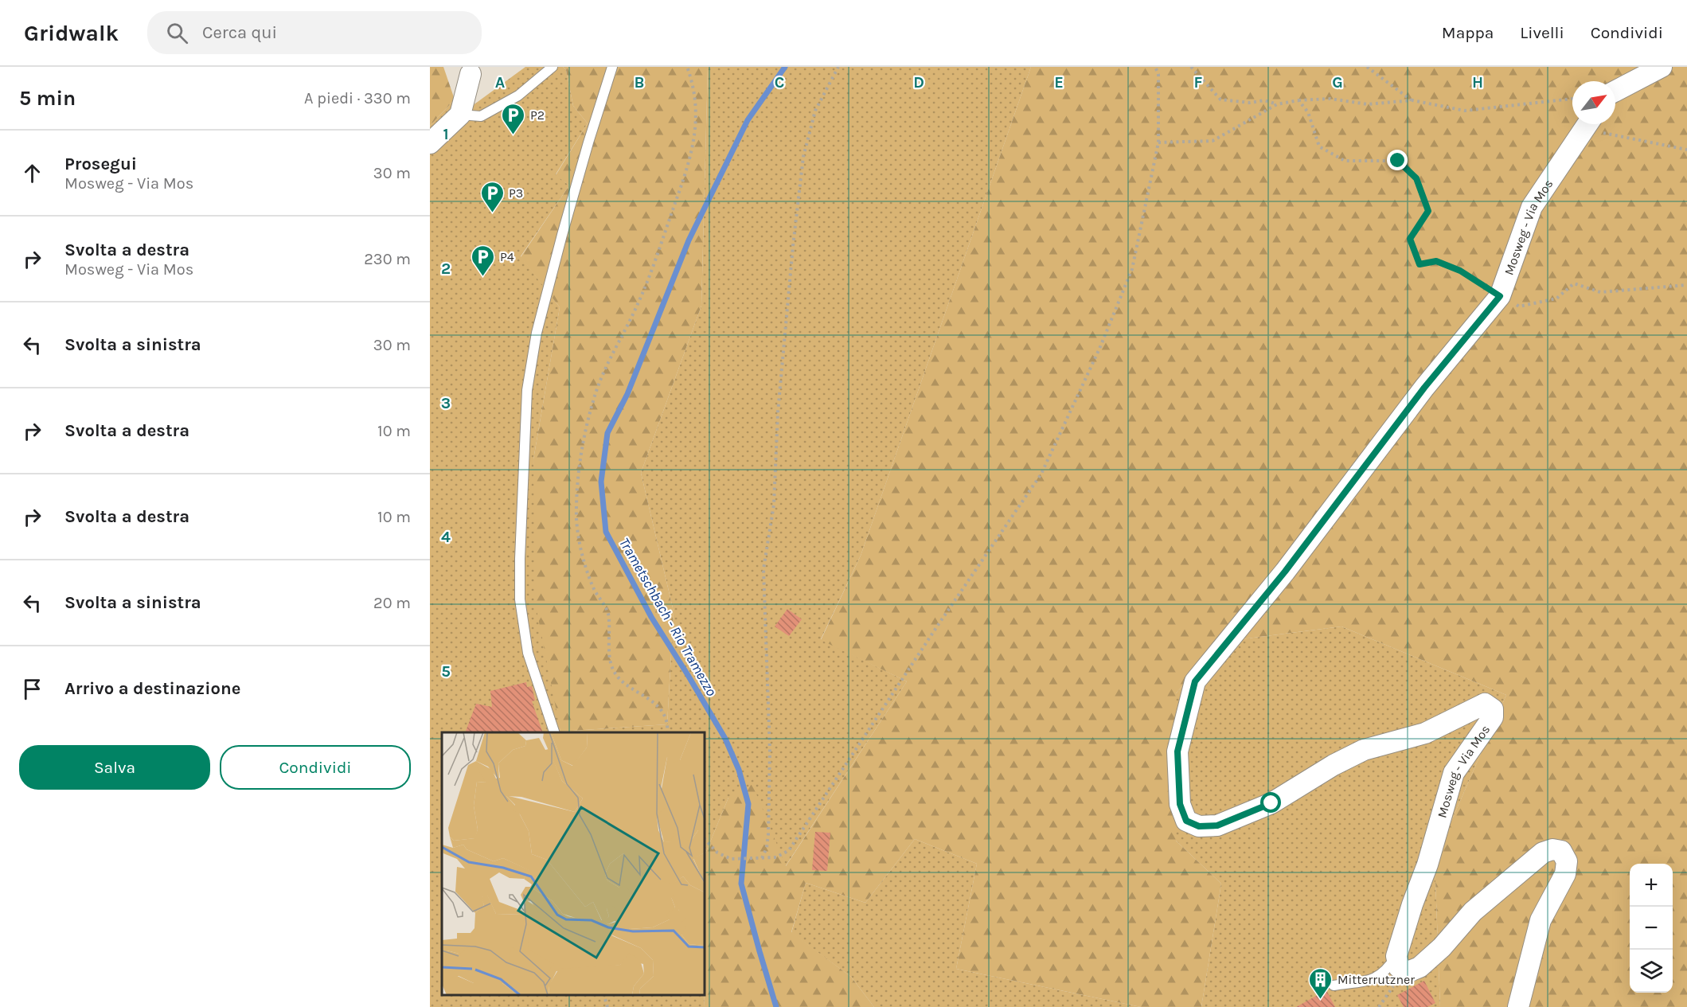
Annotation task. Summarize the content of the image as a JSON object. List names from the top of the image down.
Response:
{
  "streets": {
    "street": ["Mosweg - Via Mos"]
  },
  "water": ["Trametschbach - Rio Tramezzo"],
  "places": {
    "parking": ["P2", "P3", "P4"],
    "building": ["Mitterrutzner"]
  },
  "north": "top right",
  "page": {
    "header": "Gridwalk",
    "search": "Cerca qui",
    "nav": ["Mappa", "Livelli", "Condividi"],
    "heading": ["5 min", "A piedi · 330 m"],
    "list": [
      ["Prosegui", "Mosweg - Via Mos", "30 m"],
      ["Svolta a destra", "Mosweg - Via Mos", "230 m"],
      ["Svolta a sinistra", "30 m"],
      ["Svolta a destra", "10 m"],
      ["Svolta a destra", "10 m"],
      ["Svolta a sinistra", "20 m"],
      "Arrivo a destinazione"
    ],
    "buttons": ["Salva", "Condividi"],
    "map_buttons": ["+", "−"]
  },
  "grid": {
    "columns": [
      "A",
      "B",
      "C",
      "D",
      "E",
      "F",
      "G",
      "H"
    ],
    "rows": [
      "1",
      "2",
      "3",
      "4",
      "5"
    ]
  }
}
